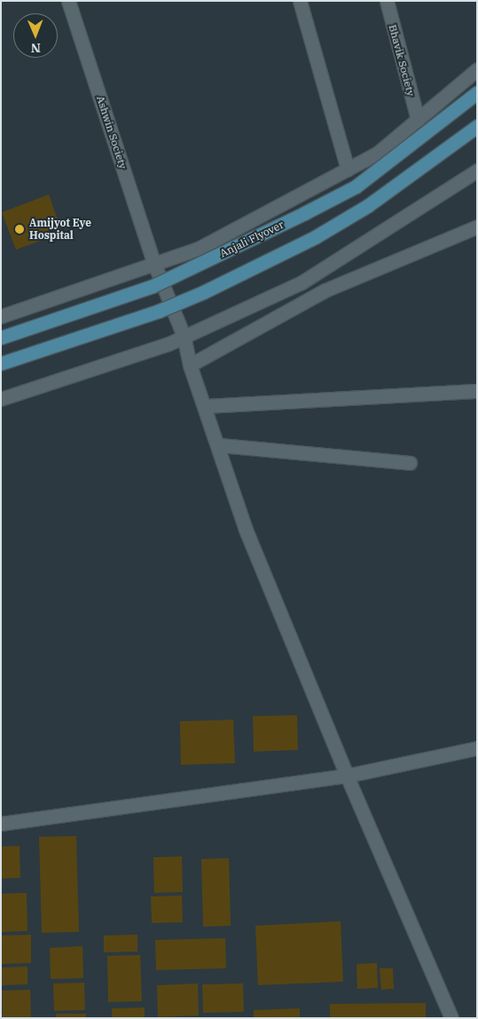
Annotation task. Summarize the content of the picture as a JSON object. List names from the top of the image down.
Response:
{
  "streets": {
    "main road": ["Anjali Flyover"],
    "street": ["Bhavik Society", "Ashwin Society"]
  },
  "places": ["Amijyot Eye Hospital"],
  "north": "bottom"
}
